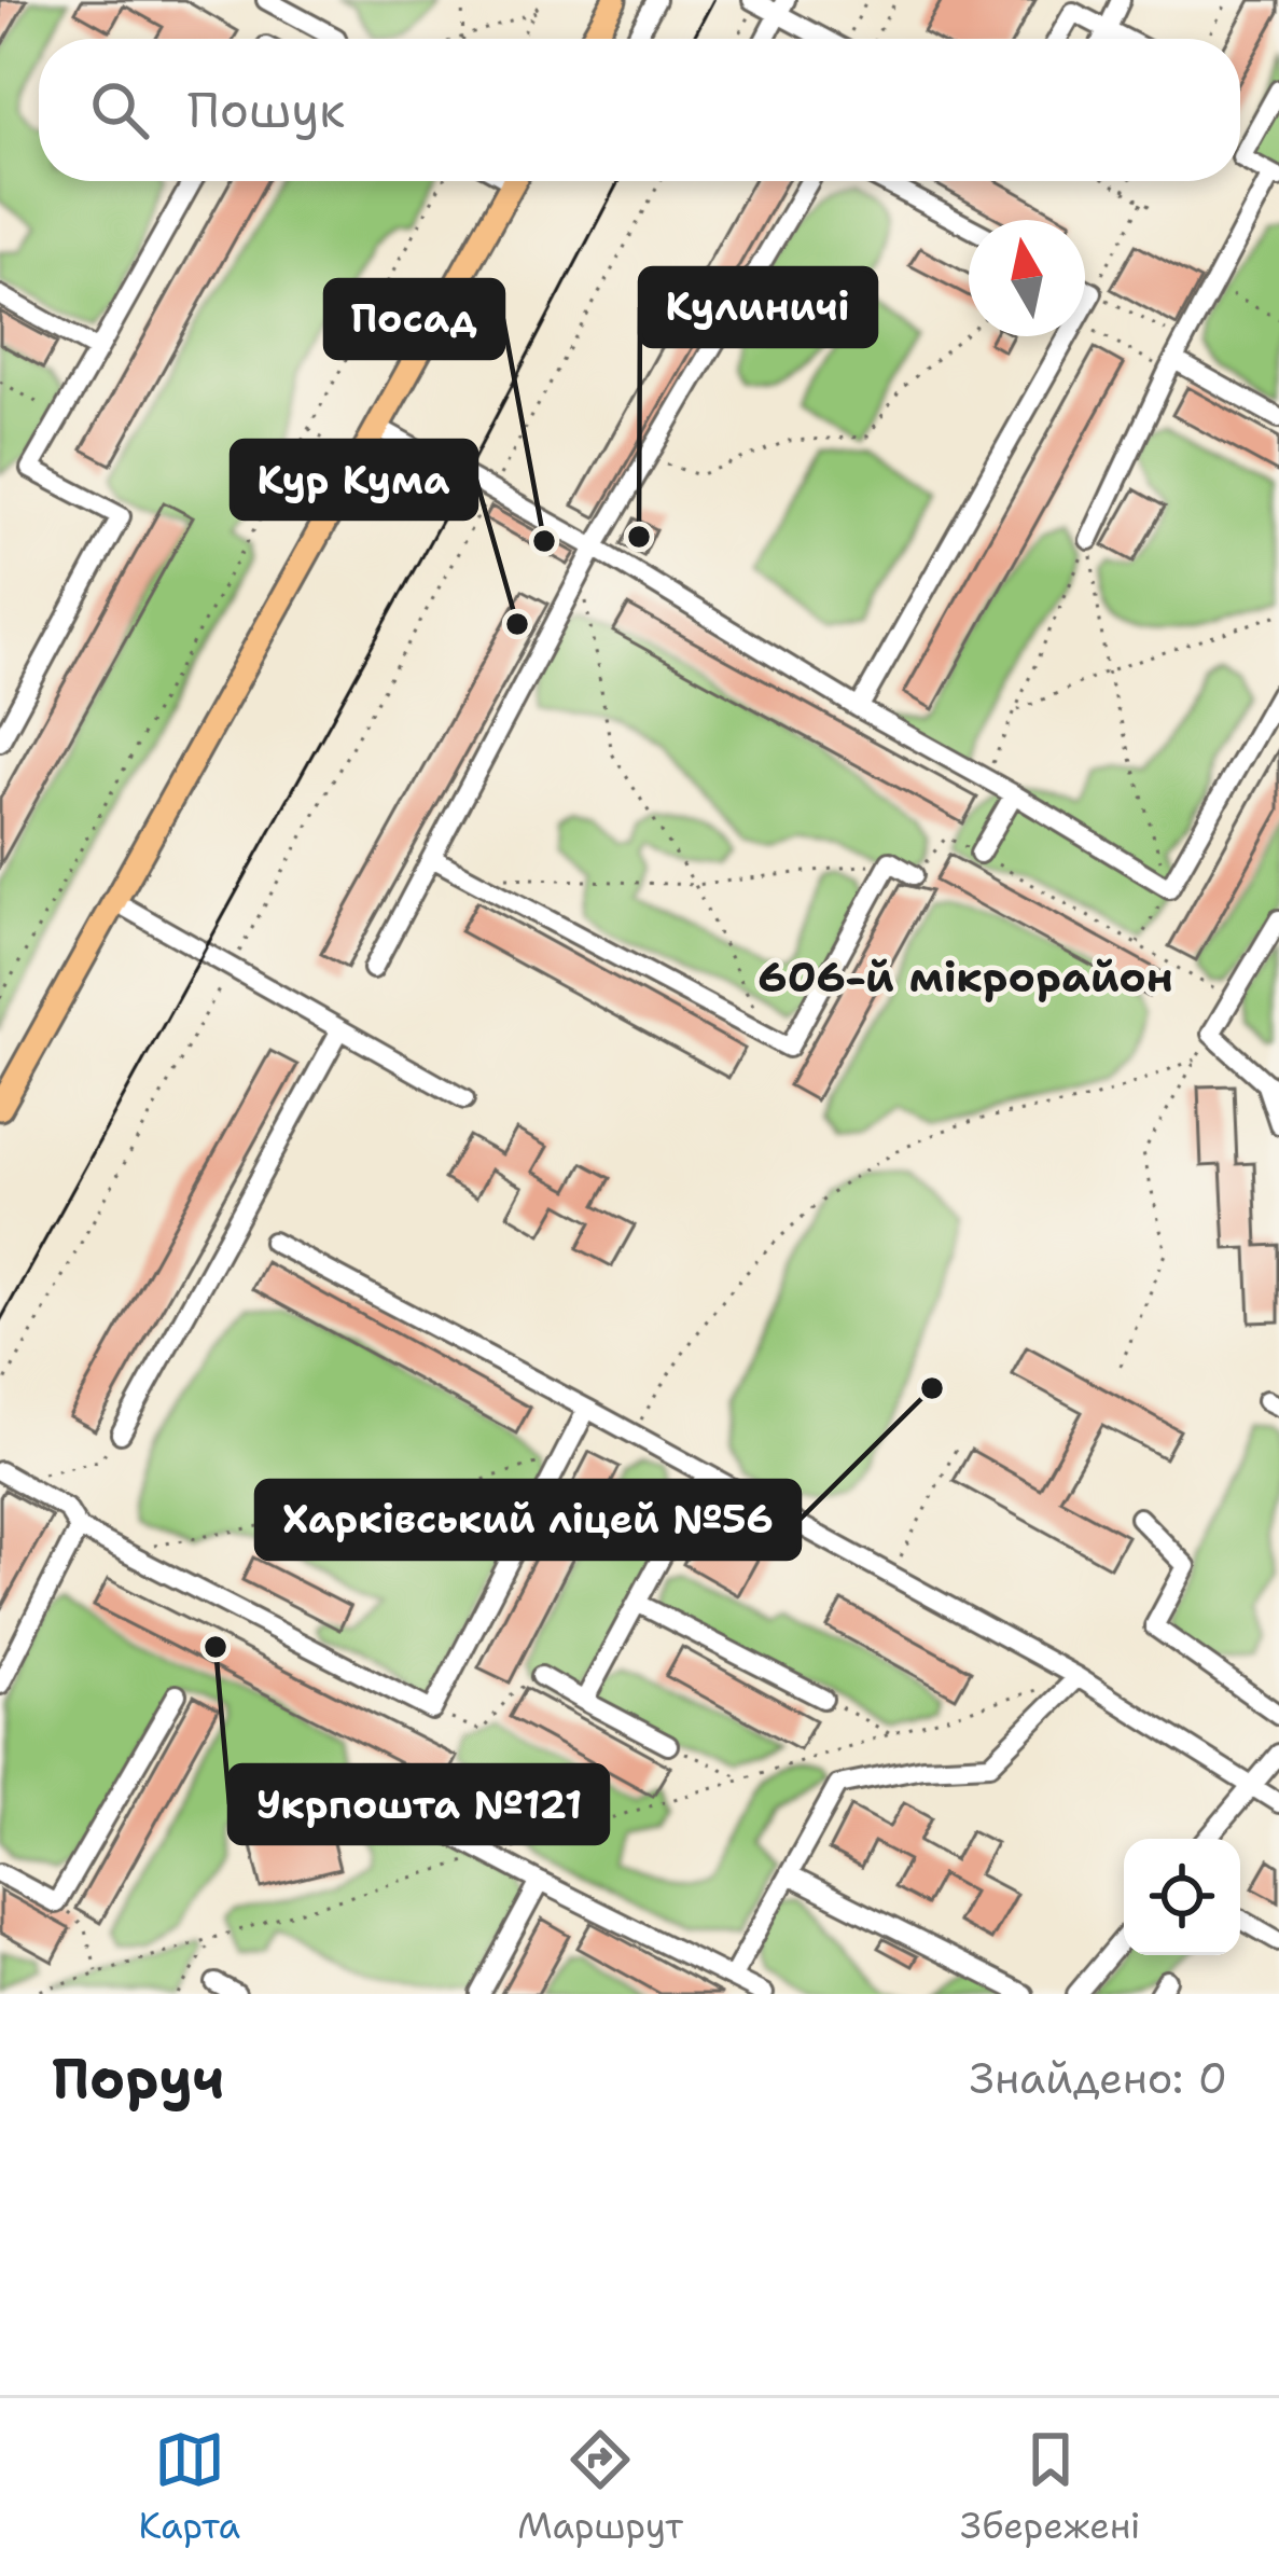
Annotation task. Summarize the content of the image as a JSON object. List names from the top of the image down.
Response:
{
  "districts": ["606-й мікрорайон"],
  "places": [
    "Кулиничі",
    "Посад",
    "Кур Кума",
    "Харківський ліцей №56",
    "Укрпошта №121"
  ],
  "north": "top",
  "page": {
    "search": "Пошук",
    "heading": ["Поруч", "Знайдено: 0"],
    "nav": ["Карта", "Маршрут", "Збережені"]
  }
}
